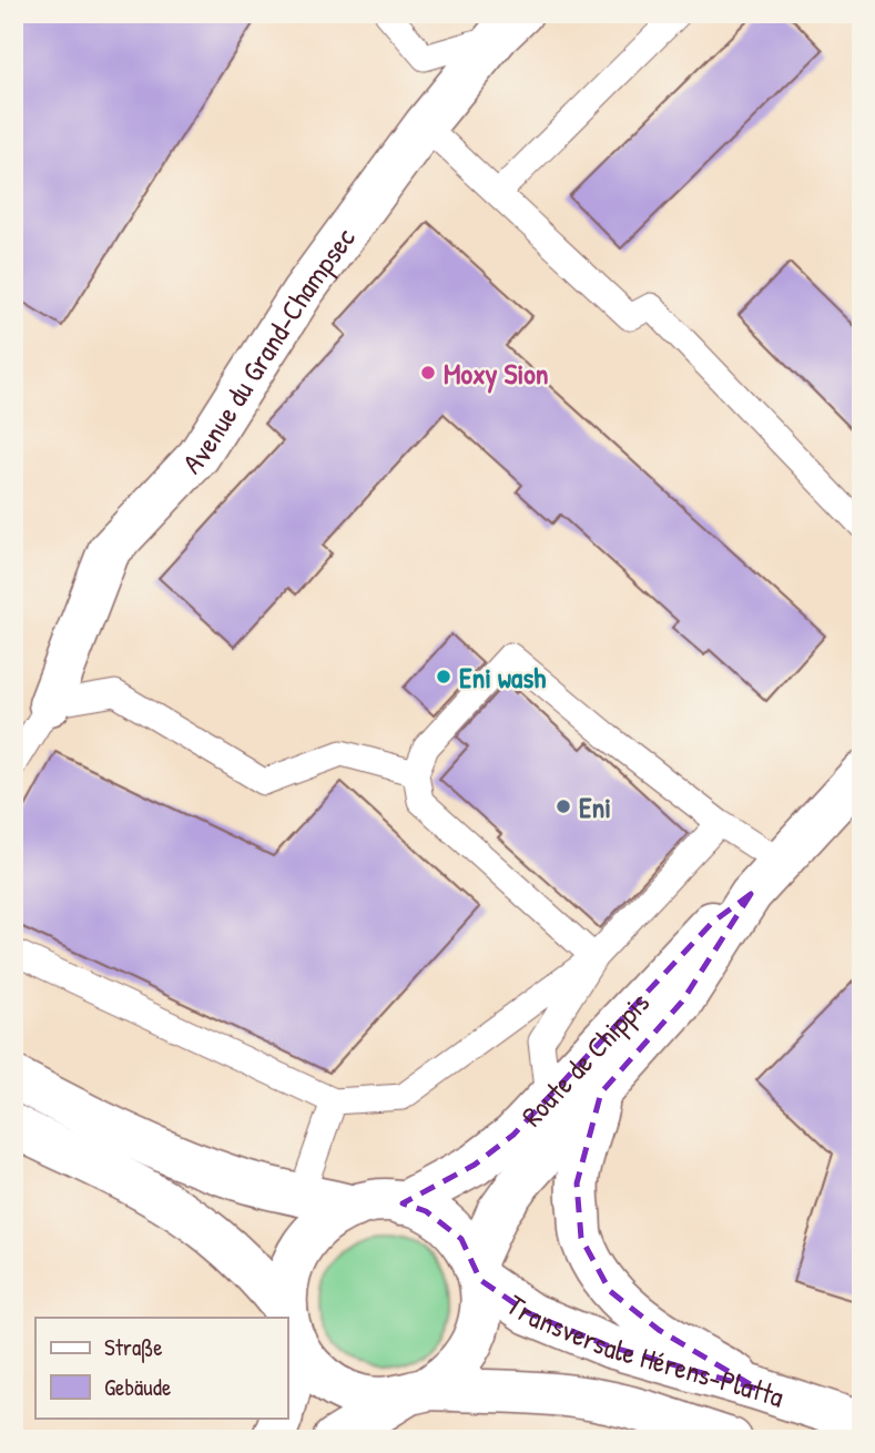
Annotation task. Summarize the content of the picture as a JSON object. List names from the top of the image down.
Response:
{
  "streets": {
    "street": ["Avenue du Grand-Champsec", "Route de Chippis", "Transversale Hérens-Platta"]
  },
  "crossings": [
    ["Route de Chippis", "Transversale Hérens-Platta"]
  ],
  "places": ["Moxy Sion", "Eni wash", "Eni"],
  "legend": ["Straße", "Gebäude"]
}
